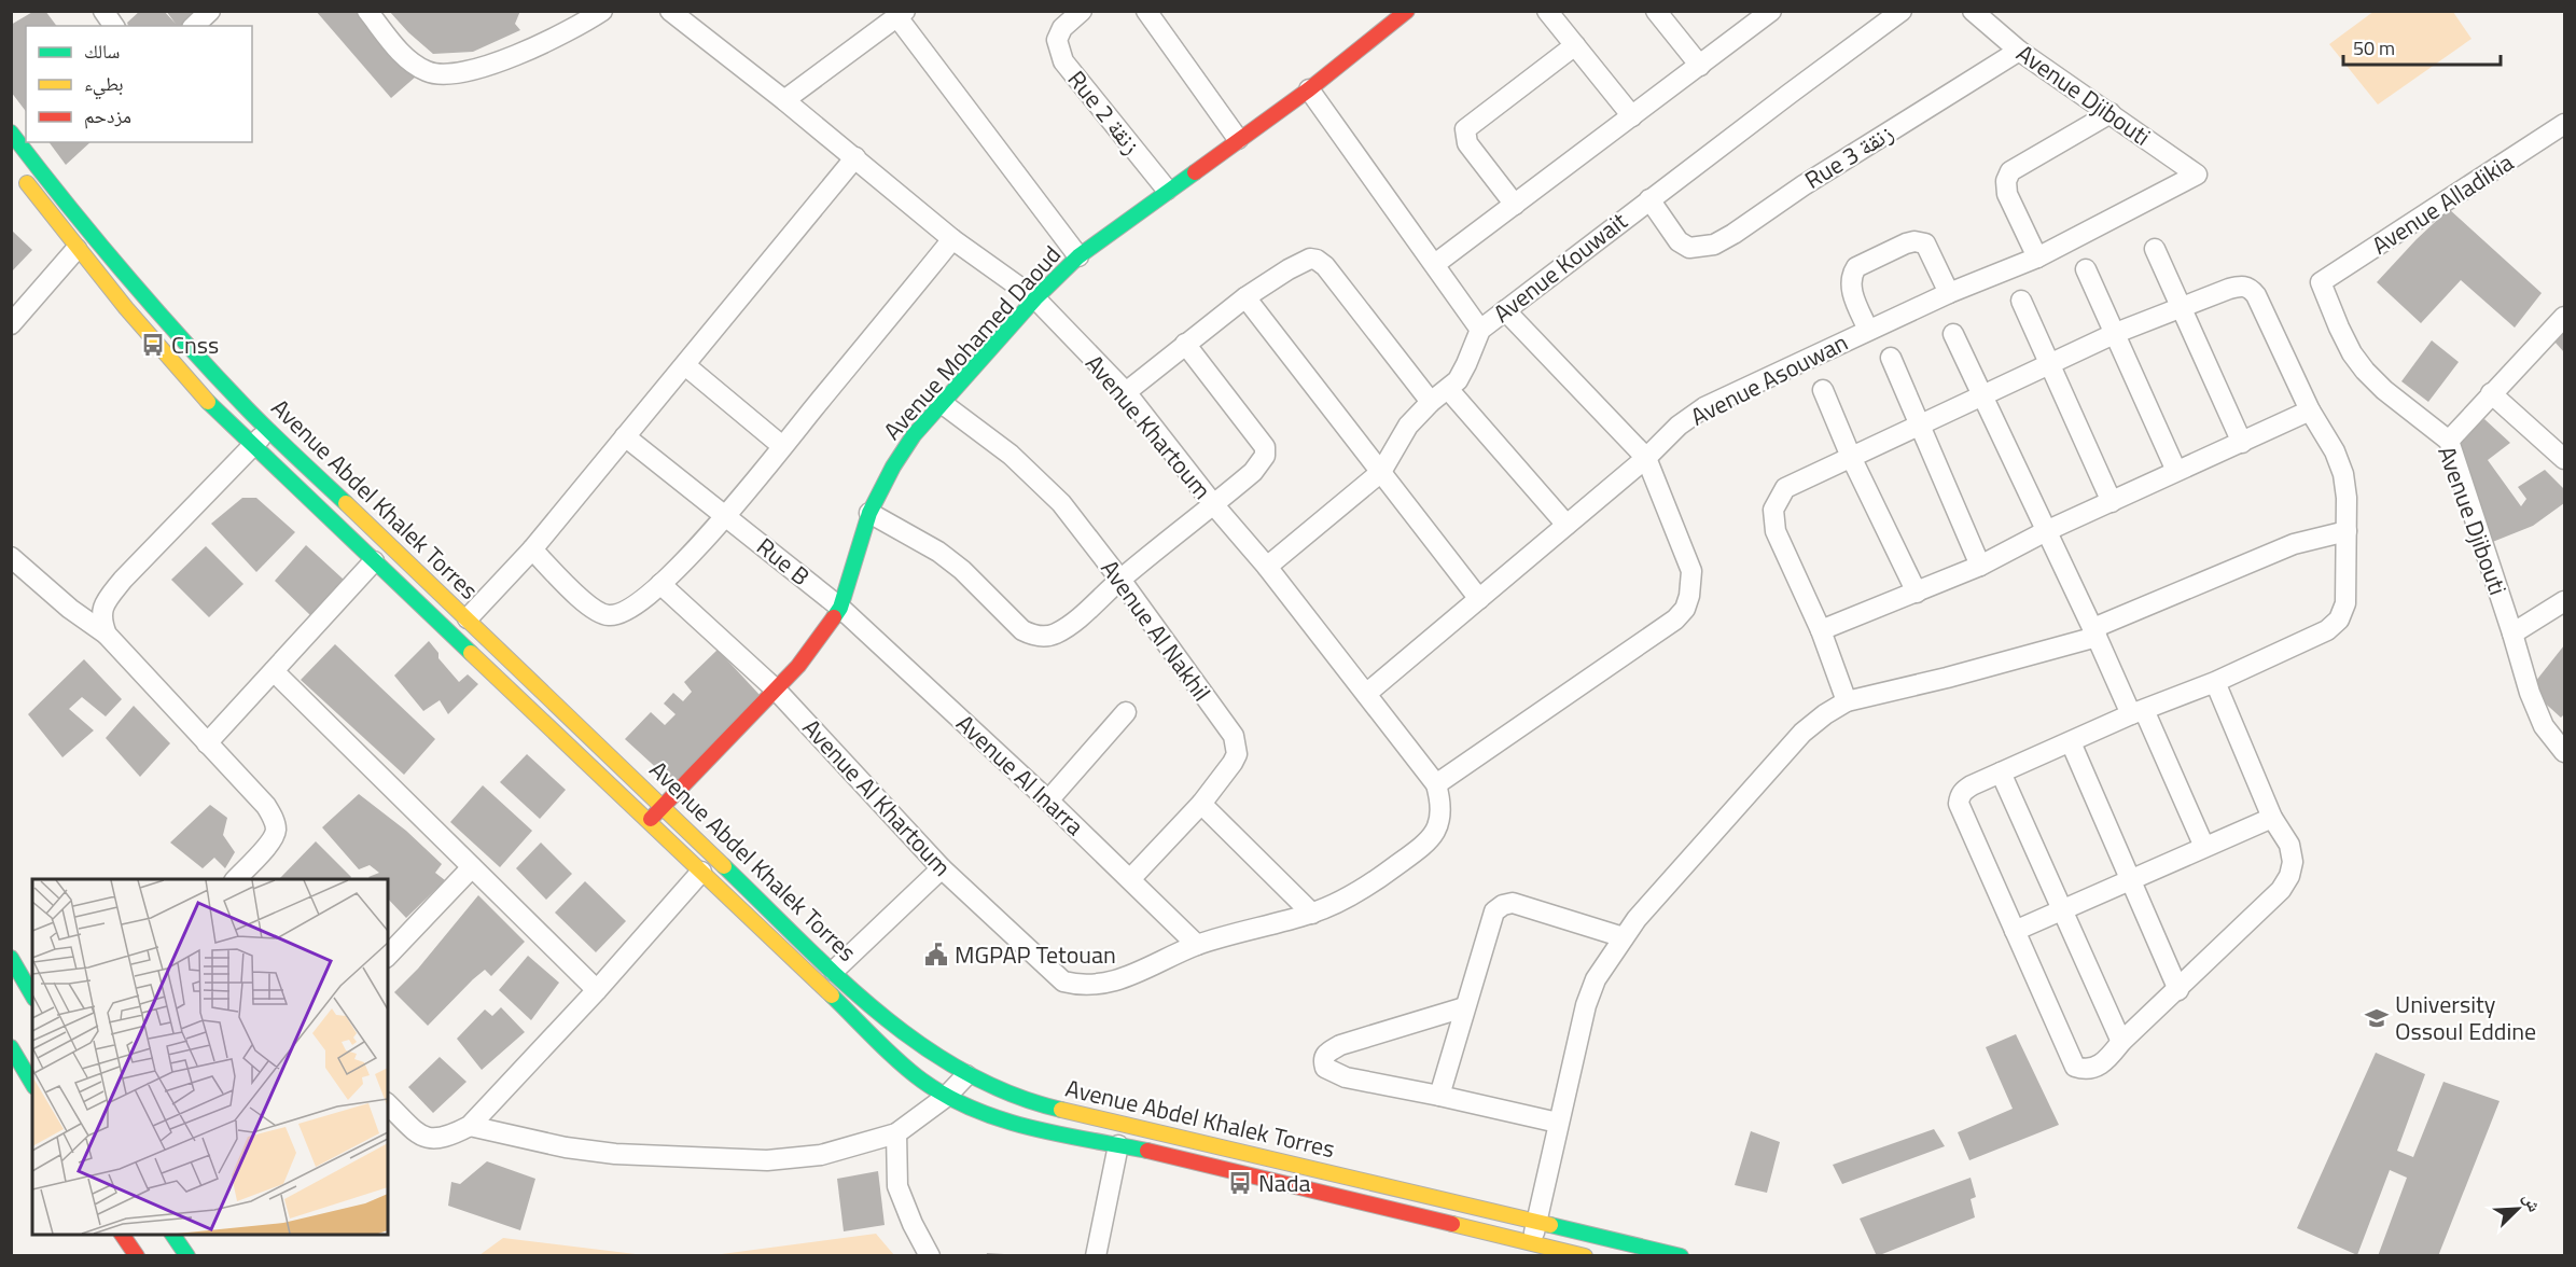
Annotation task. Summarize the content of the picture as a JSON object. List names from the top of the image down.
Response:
{
  "streets": {
    "main road": ["Avenue Mohamed Daoud", "Avenue Abdel Khalek Torres"],
    "street": [
      "Avenue Djibouti",
      "Rue 2 زنقة",
      "Rue 3 زنقة",
      "Avenue Alladikia",
      "Avenue Kouwait",
      "Avenue Asouwan",
      "Avenue Khartoum",
      "Rue B",
      "Avenue Al Nakhil",
      "Avenue Al Inarra",
      "Avenue Al Khartoum"
    ]
  },
  "crossings": [
    ["Avenue Djibouti", "Rue 3 زنقة"],
    ["Avenue Djibouti", "Avenue Alladikia"],
    ["Avenue Djibouti", "Avenue Asouwan"],
    ["Rue 2 زنقة", "Avenue Mohamed Daoud"],
    ["Rue 3 زنقة", "Avenue Kouwait"],
    ["Avenue Kouwait", "Avenue Khartoum"],
    ["Avenue Mohamed Daoud", "Avenue Khartoum"],
    ["Avenue Mohamed Daoud", "Avenue Abdel Khalek Torres"],
    ["Avenue Mohamed Daoud", "Rue B"],
    ["Avenue Mohamed Daoud", "Avenue Al Nakhil"],
    ["Avenue Mohamed Daoud", "Avenue Al Inarra"],
    ["Avenue Mohamed Daoud", "Avenue Al Khartoum"],
    ["Avenue Asouwan", "Avenue Khartoum"],
    ["Rue B", "Avenue Al Inarra"],
    ["Avenue Al Nakhil", "Avenue Al Inarra"],
    ["Avenue Al Inarra", "Avenue Al Khartoum"]
  ],
  "places": {
    "bus stop": ["Cnss", "Nada"],
    "public building": ["MGPAP Tetouan"],
    "school or university": ["University Ossoul Eddine"]
  },
  "legend": ["سالك", "بطيء", "مزدحم"],
  "scale_bar": "50 m",
  "north": "top right"
}
